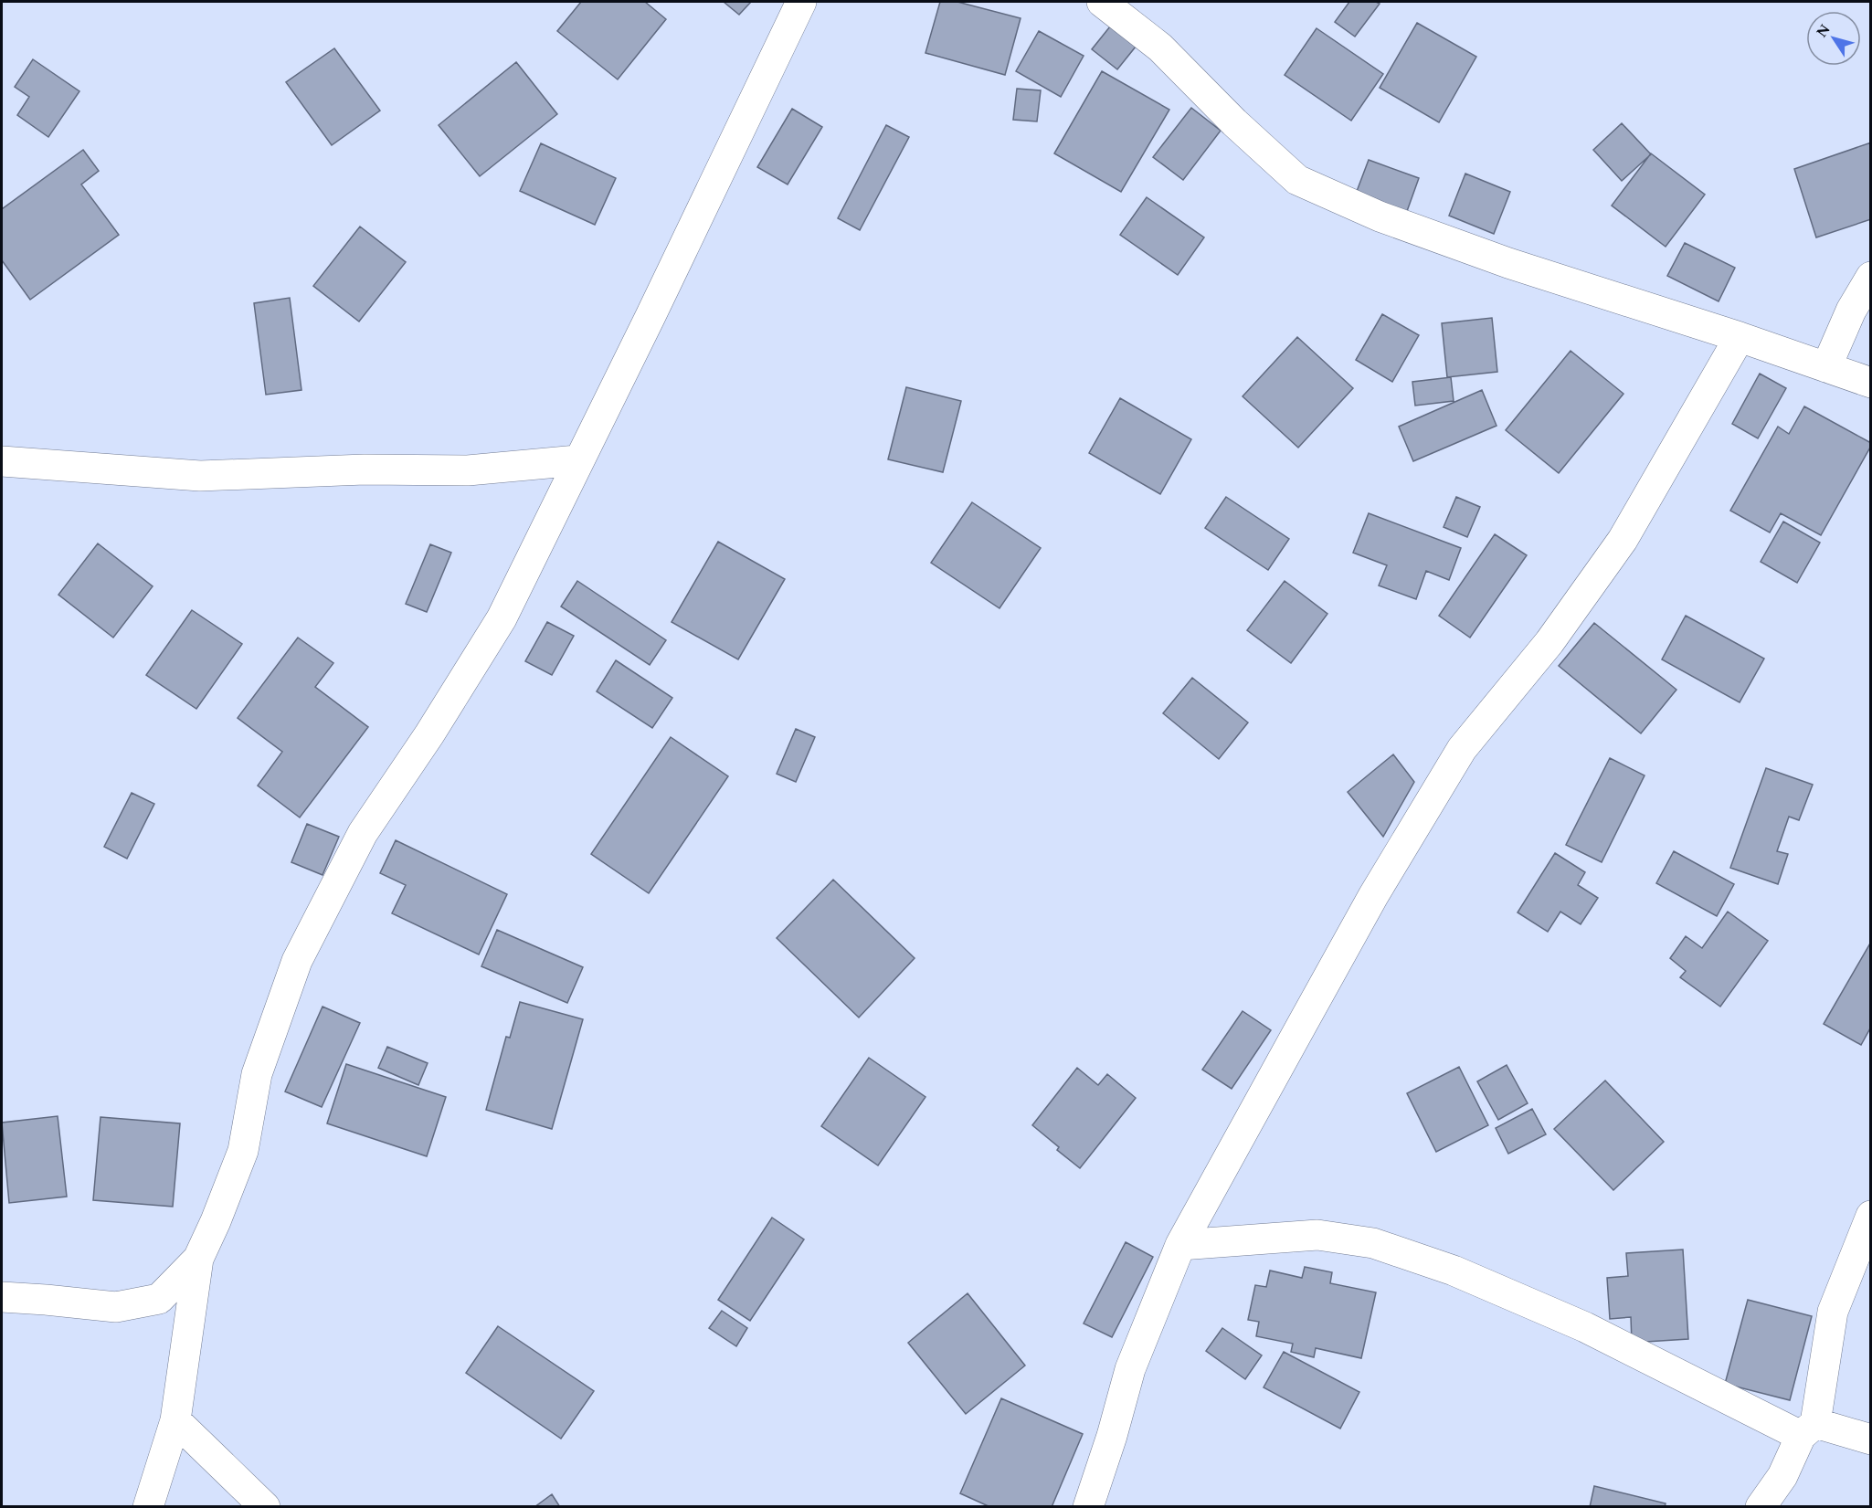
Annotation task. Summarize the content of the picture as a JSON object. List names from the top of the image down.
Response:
{
  "north": "top left"
}
